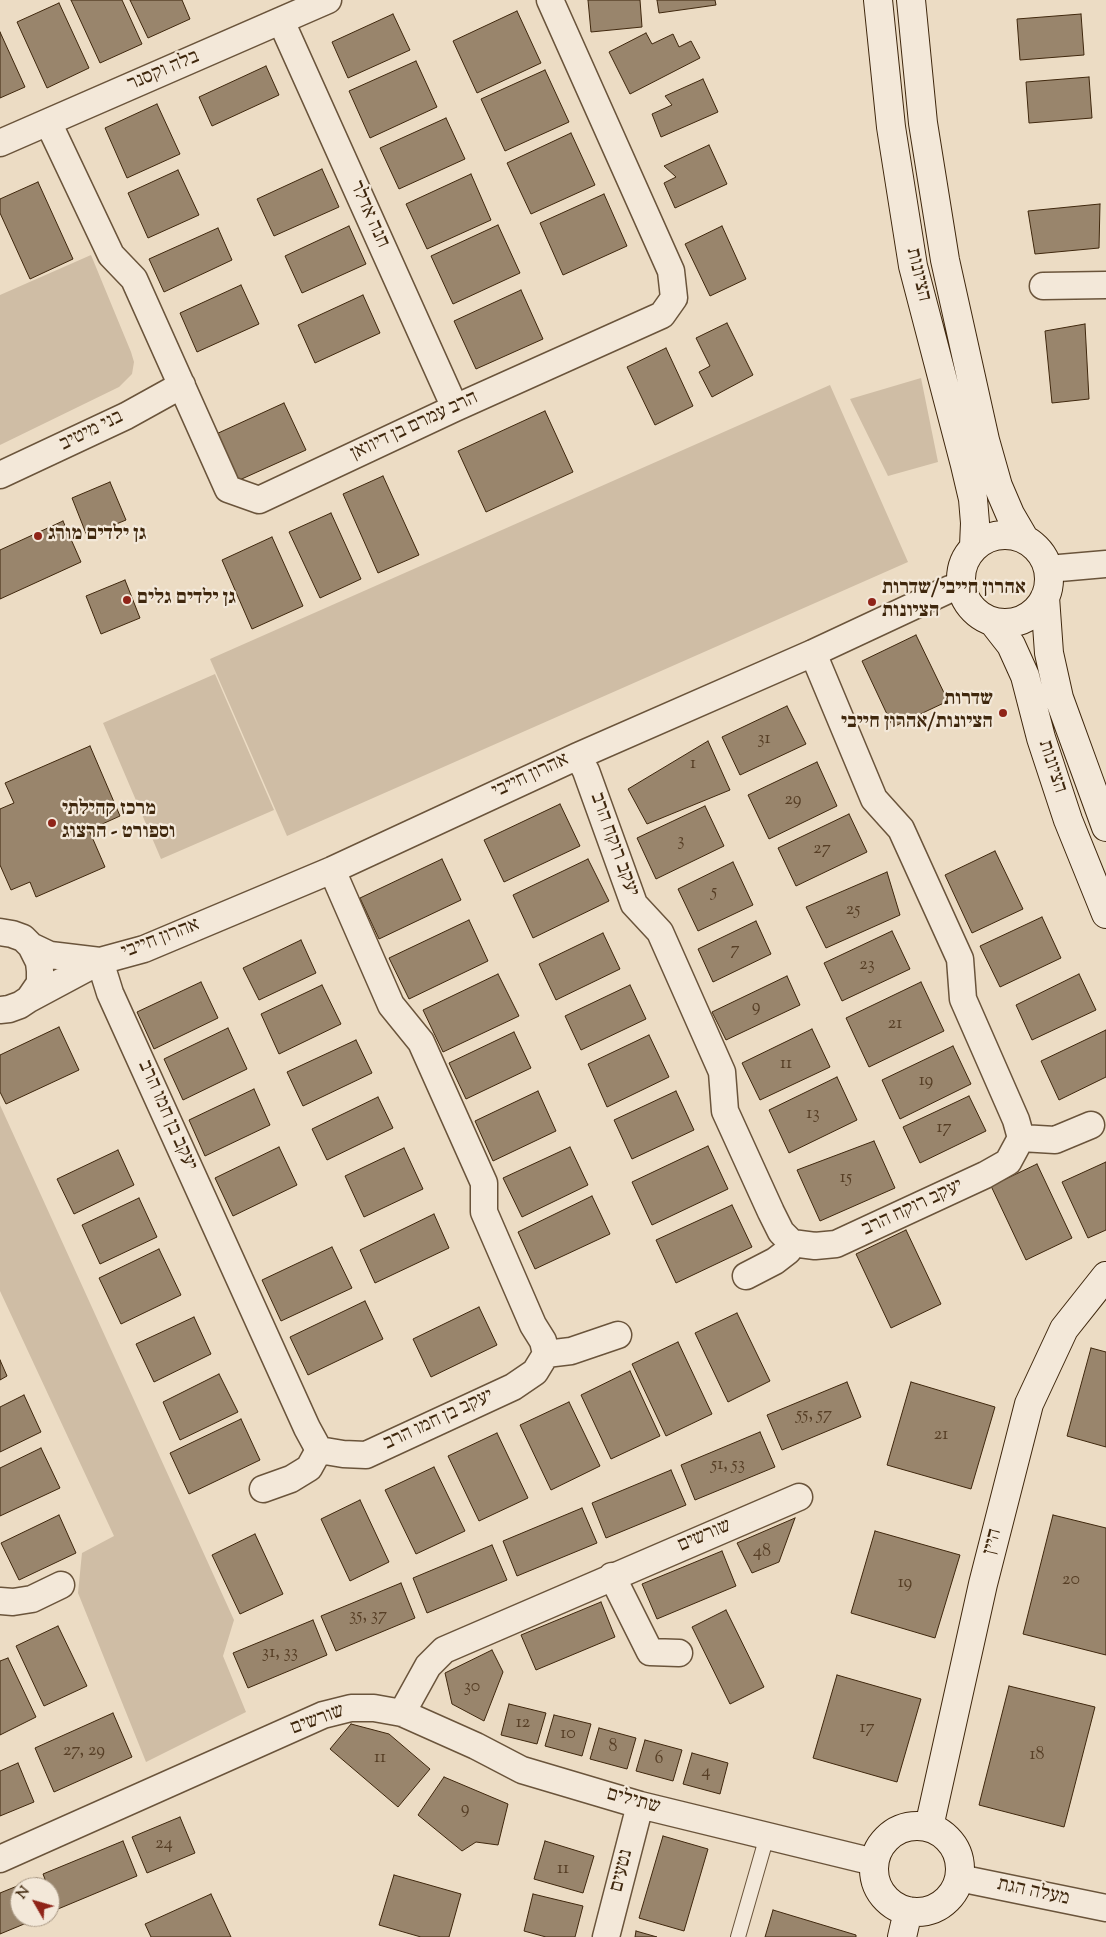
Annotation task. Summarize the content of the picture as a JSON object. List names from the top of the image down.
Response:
{
  "streets": {
    "street": [
      "בלה וקסנר",
      "חנה אדלר",
      "הציונות",
      "הרב עמרם בן דיוואן",
      "בני מיטיב",
      "אהרון חייבי",
      "יעקב רוקח הרב",
      "יעקב בן חמו הרב",
      "שורשים",
      "היין",
      "שתילים",
      "נטעים",
      "מעלה הגת"
    ]
  },
  "crossings": [
    ["בלה וקסנר", "חנה אדלר"],
    ["בלה וקסנר", "הרב עמרם בן דיוואן"],
    ["חנה אדלר", "הרב עמרם בן דיוואן"],
    ["הציונות", "אהרון חייבי"],
    ["הרב עמרם בן דיוואן", "בני מיטיב"],
    ["אהרון חייבי", "יעקב רוקח הרב"],
    ["אהרון חייבי", "יעקב בן חמו הרב"],
    ["שורשים", "שתילים"],
    ["היין", "שתילים"],
    ["היין", "מעלה הגת"],
    ["שתילים", "נטעים"],
    ["שתילים", "מעלה הגת"]
  ],
  "places": [
    "גן ילדים מורג",
    "גן ילדים גלים",
    "אהרון חייבי/שדרות הציונות",
    "שדרות הציונות/אהרון חייבי",
    "מרכז קהילתי וספורט - הרצוג"
  ],
  "house_numbers": [
    "31",
    "1",
    "29",
    "3",
    "27",
    "5",
    "25",
    "7",
    "23",
    "9",
    "21",
    "11",
    "19",
    "13",
    "17",
    "15",
    "55, 57",
    "21",
    "51, 53",
    "48",
    "20",
    "19",
    "35, 37",
    "31, 33",
    "30",
    "12",
    "17",
    "10",
    "8",
    "27, 29",
    "18",
    "11",
    "6",
    "4",
    "9",
    "24",
    "11"
  ],
  "north": "top left"
}
